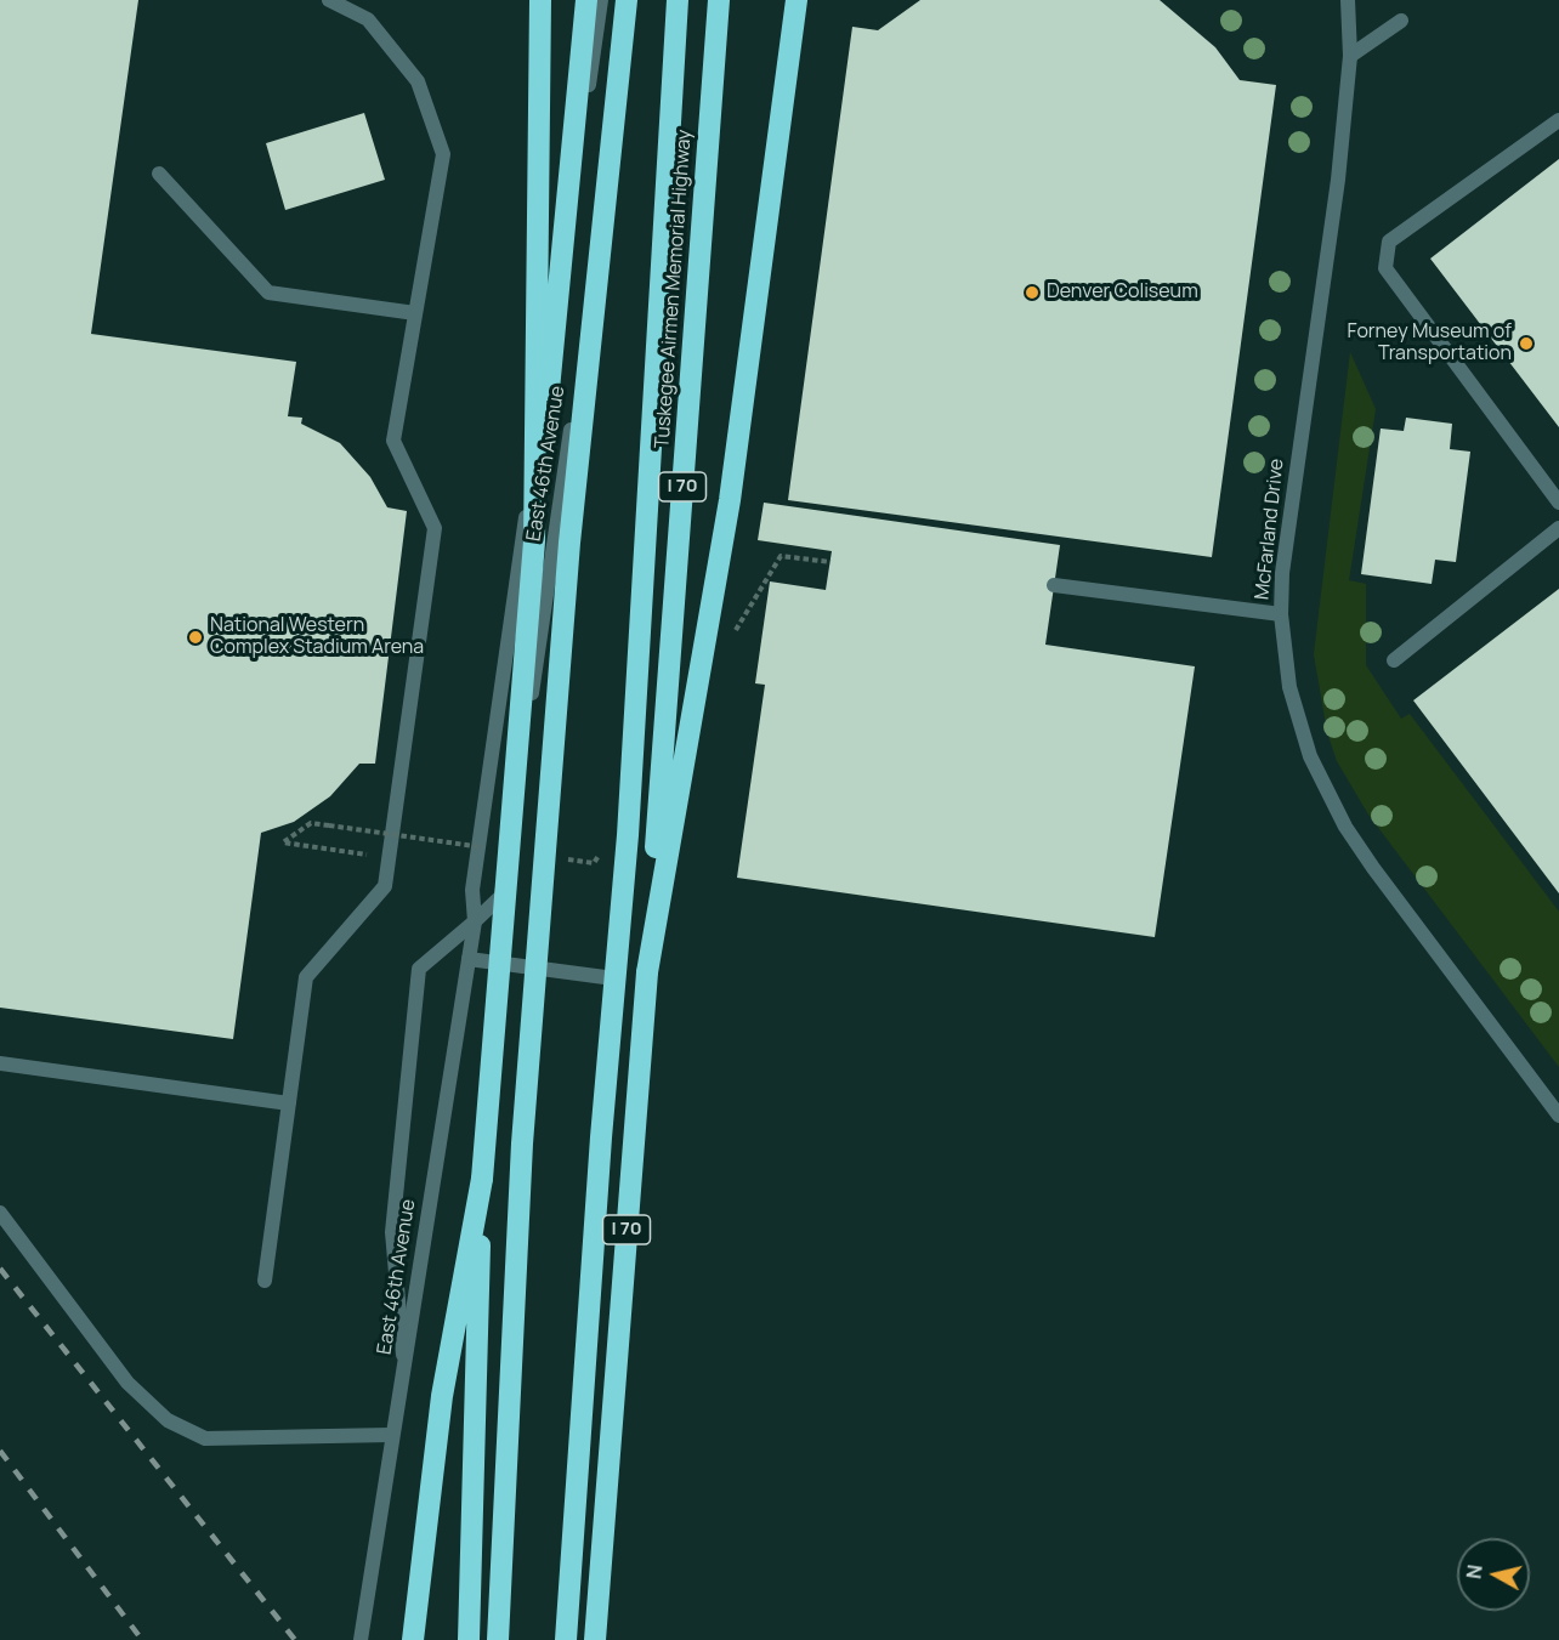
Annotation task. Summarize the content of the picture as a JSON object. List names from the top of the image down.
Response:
{
  "streets": {
    "highway": ["Tuskegee Airmen Memorial Highway", "I 70"],
    "street": ["East 46th Avenue", "McFarland Drive"]
  },
  "crossings": [
    ["Tuskegee Airmen Memorial Highway", "I 70"]
  ],
  "places": ["Denver Coliseum", "Forney Museum of Transportation", "National Western Complex Stadium Arena"],
  "north": "left"
}
